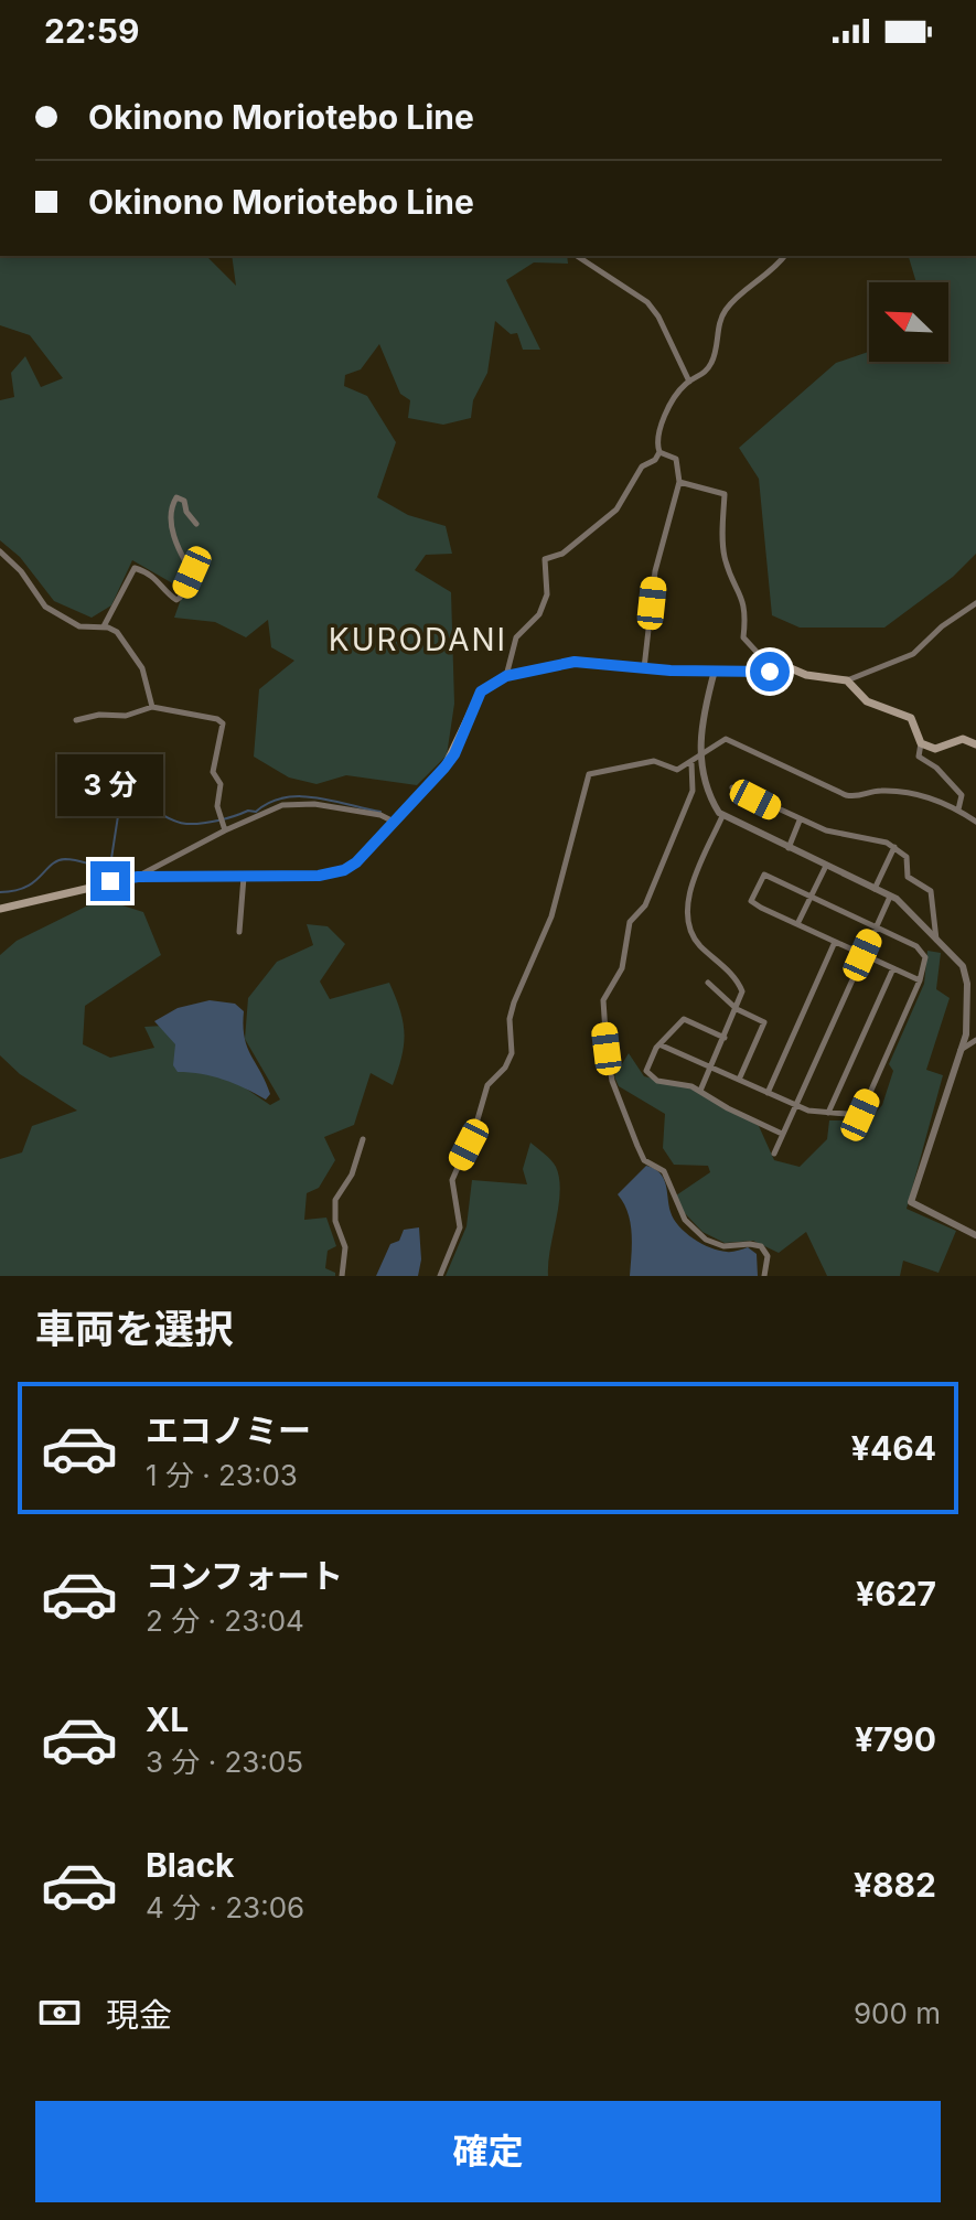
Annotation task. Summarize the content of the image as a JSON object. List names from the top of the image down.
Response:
{
  "districts": ["KURODANI"],
  "north": "top left",
  "page": {
    "status": "22:59",
    "banner": ["Okinono Moriotebo Line", "Okinono Moriotebo Line"],
    "bubble": "3 分",
    "heading": "車両を選択",
    "list": [
      {
        "name": "エコノミー",
        "note": "1 分 · 23:03",
        "value": "¥464"
      },
      {
        "name": "コンフォート",
        "note": "2 分 · 23:04",
        "value": "¥627"
      },
      {
        "name": "XL",
        "note": "3 分 · 23:05",
        "value": "¥790"
      },
      {
        "name": "Black",
        "note": "4 分 · 23:06",
        "value": "¥882"
      }
    ],
    "pay": ["現金", "900 m"],
    "buttons": "確定"
  }
}
